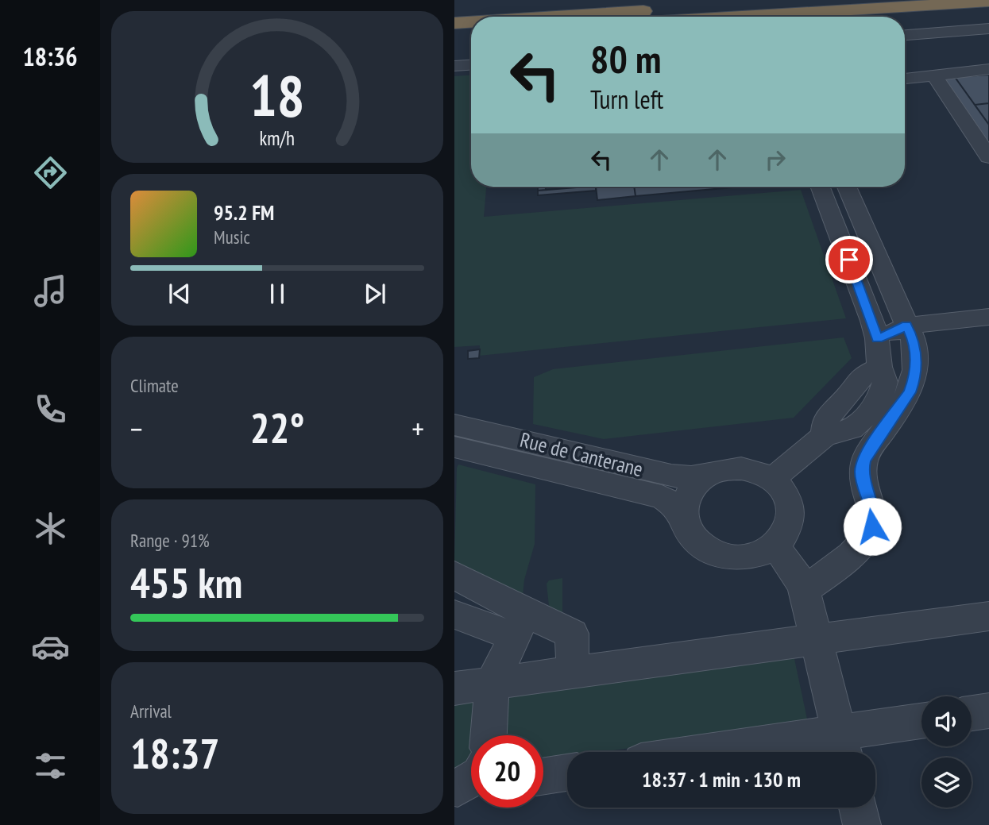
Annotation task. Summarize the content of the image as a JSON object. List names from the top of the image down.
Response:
{
  "streets": {
    "street": ["Rue de Canterane"]
  },
  "page": {
    "tabs": "18:36",
    "turn": ["80 m", "Turn left"],
    "song": ["95.2 FM", "Music"],
    "tile": [
      "Climate",
      ["Range · 91%", "455 km"],
      ["Arrival", "18:37"]
    ],
    "heat": ["−", "22°", "+"],
    "limit": "20",
    "trip": "18:37 · 1 min · 130 m",
    "gauge": ["18", "km/h"]
  }
}
